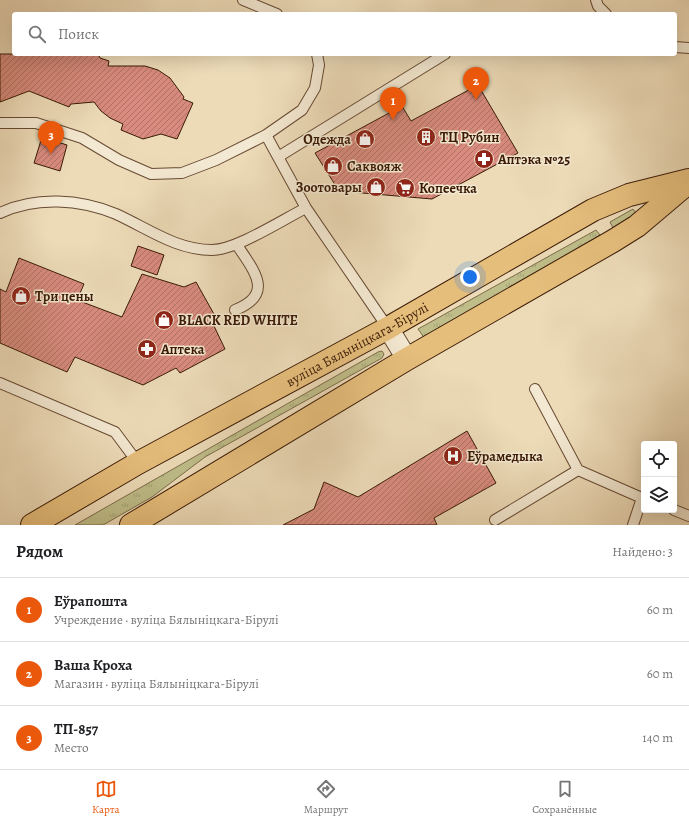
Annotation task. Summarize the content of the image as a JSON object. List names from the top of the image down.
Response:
{
  "streets": {
    "main road": ["вуліца Бялыніцкага-Бірулі"]
  },
  "places": {
    "building": ["ТЦ Рубин"],
    "shop": [
      "Одежда",
      "Саквояж",
      "Зоотовары",
      "Три цены",
      "BLACK RED WHITE"
    ],
    "pharmacy": ["Аптэка №25", "Аптека"],
    "supermarket": ["Копеечка"],
    "hospital": ["Еўрамедыка"]
  },
  "page": {
    "search": "Поиск",
    "pins": ["2", "1", "3"],
    "heading": ["Рядом", "Найдено: 3"],
    "list": [
      {
        "mark": "1",
        "name": "Еўрапошта",
        "note": "Учреждение · вуліца Бялыніцкага-Бірулі",
        "value": "60 m"
      },
      {
        "mark": "2",
        "name": "Ваша Кроха",
        "note": "Магазин · вуліца Бялыніцкага-Бірулі",
        "value": "60 m"
      },
      {
        "mark": "3",
        "name": "ТП-857",
        "note": "Место",
        "value": "140 m"
      }
    ],
    "nav": ["Карта", "Маршрут", "Сохранённые"]
  }
}
